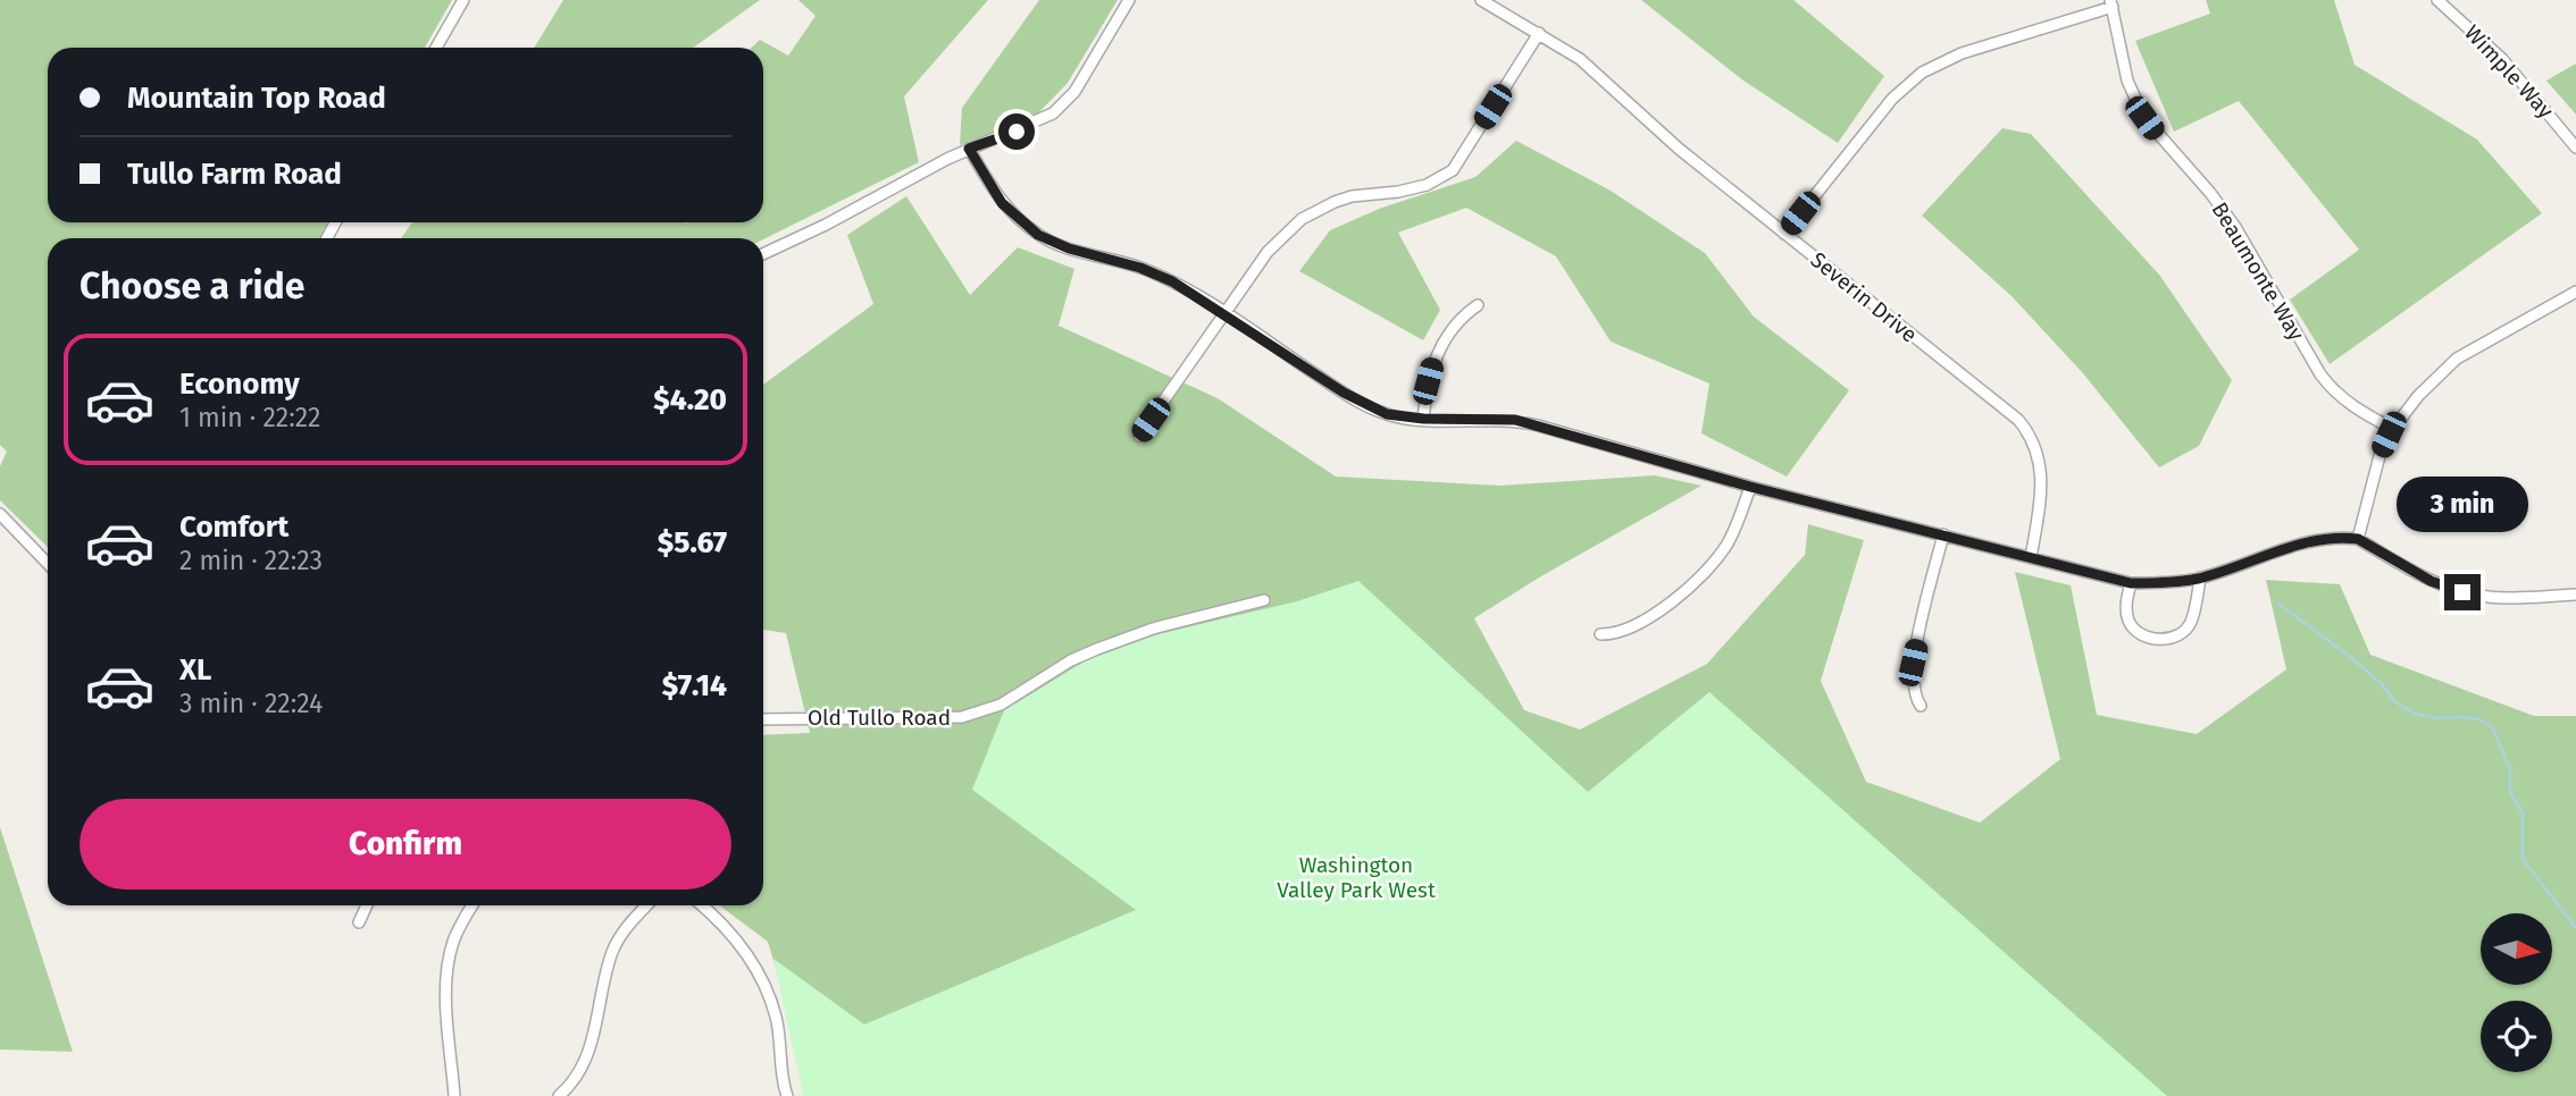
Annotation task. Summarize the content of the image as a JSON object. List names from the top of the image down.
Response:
{
  "streets": {
    "street": [
      "Wimple Way",
      "Beaumonte Way",
      "Severin Drive",
      "Old Tullo Road"
    ]
  },
  "parks": ["Washington Valley Park West"],
  "north": "right",
  "page": {
    "banner": ["Mountain Top Road", "Tullo Farm Road"],
    "heading": "Choose a ride",
    "list": [
      {
        "name": "Economy",
        "note": "1 min · 22:22",
        "value": "$4.20"
      },
      {
        "name": "Comfort",
        "note": "2 min · 22:23",
        "value": "$5.67"
      },
      {
        "name": "XL",
        "note": "3 min · 22:24",
        "value": "$7.14"
      }
    ],
    "bubble": "3 min",
    "buttons": "Confirm"
  }
}
